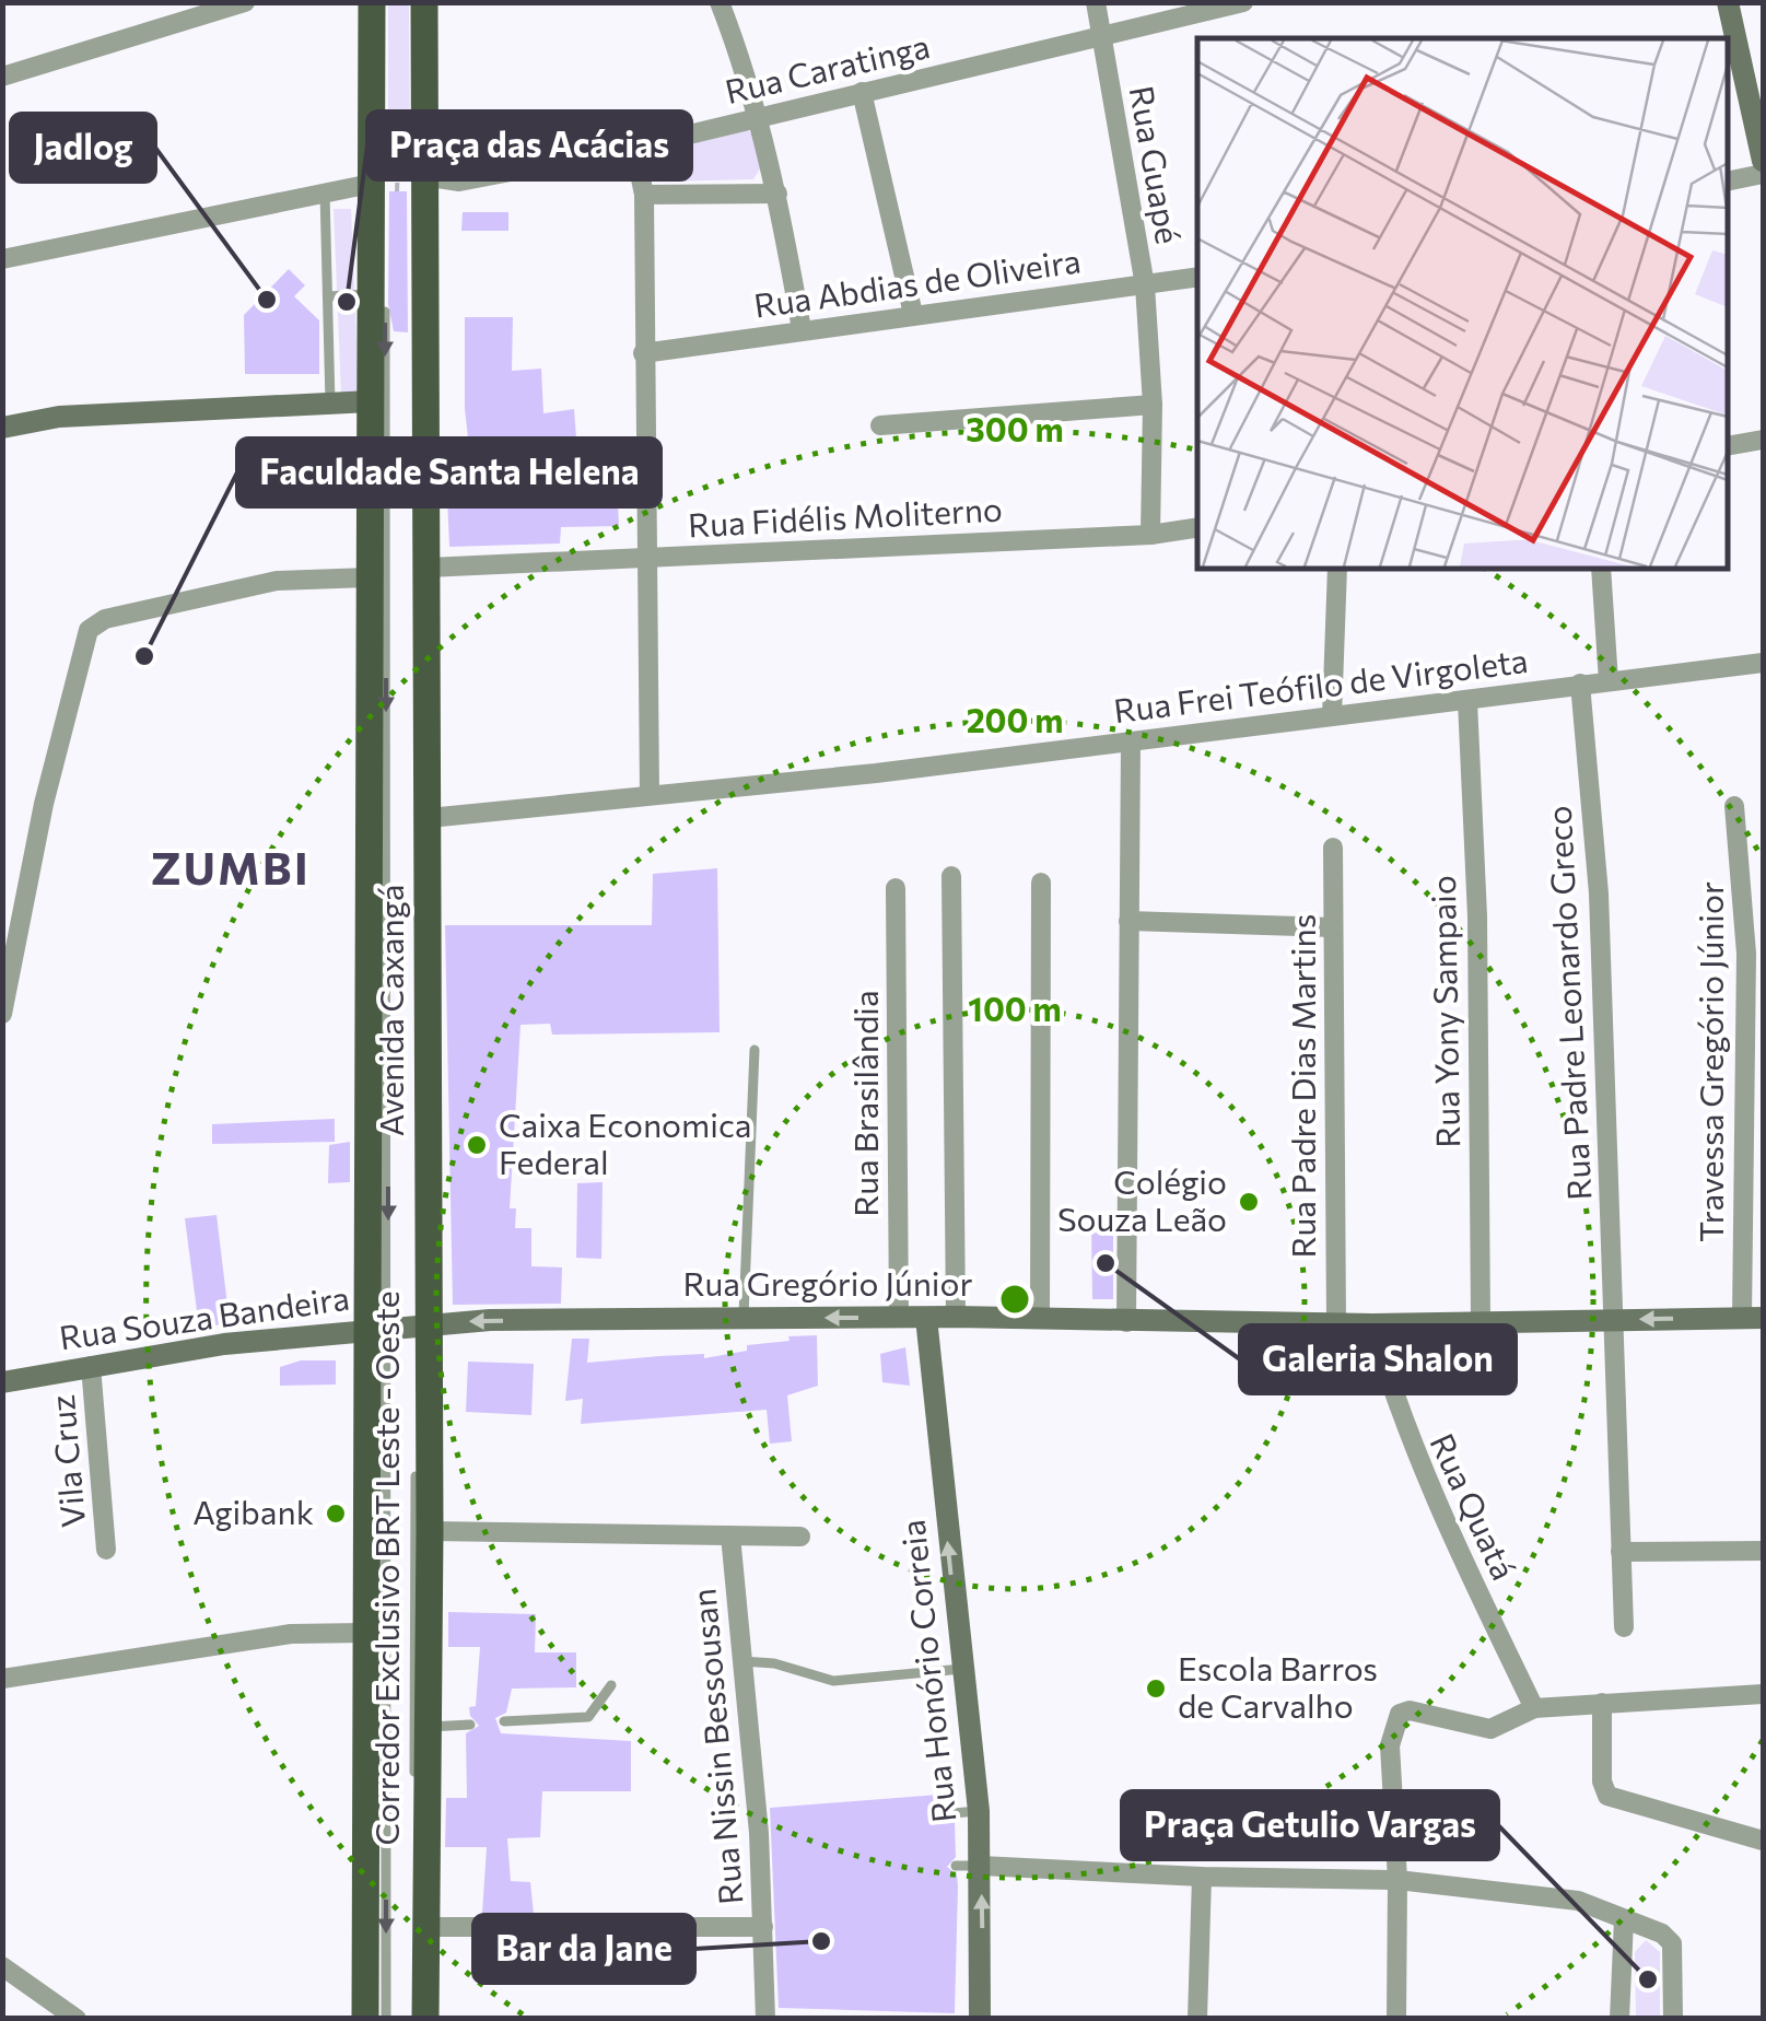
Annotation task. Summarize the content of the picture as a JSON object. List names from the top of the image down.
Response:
{
  "streets": {
    "main road": [
      "Avenida Caxangá",
      "Rua Gregório Júnior",
      "Rua Souza Bandeira",
      "Rua Honório Correia"
    ],
    "street": [
      "Rua Caratinga",
      "Rua Guapé",
      "Rua Abdias de Oliveira",
      "Rua Fidélis Moliterno",
      "Rua Frei Teófilo de Virgoleta",
      "Rua Padre Leonardo Greco",
      "Rua Yony Sampaio",
      "Travessa Gregório Júnior",
      "Rua Padre Dias Martins",
      "Rua Brasilândia",
      "Vila Cruz",
      "Rua Quatá",
      "Rua Nissin Bessousan"
    ],
    "lane": ["Corredor Exclusivo BRT Leste - Oeste"]
  },
  "crossings": [
    ["Rua Caratinga", "Rua Guapé"],
    ["Rua Caratinga", "Avenida Caxangá"],
    ["Rua Guapé", "Rua Abdias de Oliveira"],
    ["Rua Guapé", "Rua Fidélis Moliterno"],
    ["Rua Fidélis Moliterno", "Avenida Caxangá"],
    ["Rua Frei Teófilo de Virgoleta", "Rua Padre Leonardo Greco"],
    ["Rua Frei Teófilo de Virgoleta", "Avenida Caxangá"],
    ["Rua Frei Teófilo de Virgoleta", "Rua Yony Sampaio"],
    ["Rua Padre Leonardo Greco", "Rua Gregório Júnior"],
    ["Avenida Caxangá", "Rua Gregório Júnior"],
    ["Avenida Caxangá", "Rua Souza Bandeira"],
    ["Avenida Caxangá", "Corredor Exclusivo BRT Leste - Oeste"],
    ["Rua Yony Sampaio", "Rua Gregório Júnior"],
    ["Travessa Gregório Júnior", "Rua Gregório Júnior"],
    ["Rua Padre Dias Martins", "Rua Gregório Júnior"],
    ["Rua Brasilândia", "Rua Gregório Júnior"],
    ["Rua Gregório Júnior", "Rua Souza Bandeira"],
    ["Rua Gregório Júnior", "Rua Quatá"],
    ["Rua Gregório Júnior", "Corredor Exclusivo BRT Leste - Oeste"],
    ["Rua Gregório Júnior", "Rua Honório Correia"],
    ["Rua Souza Bandeira", "Vila Cruz"],
    ["Rua Souza Bandeira", "Corredor Exclusivo BRT Leste - Oeste"]
  ],
  "one_way": ["Rua Gregório Júnior", "Rua Honório Correia"],
  "districts": ["ZUMBI"],
  "places": [
    "Jadlog",
    "Praça das Acácias",
    "Faculdade Santa Helena",
    "Caixa Economica Federal",
    "Colégio Souza Leão",
    "Galeria Shalon",
    "Agibank",
    "Escola Barros de Carvalho",
    "Bar da Jane",
    "Praça Getulio Vargas"
  ],
  "rings": ["300 m", "200 m", "100 m"]
}
